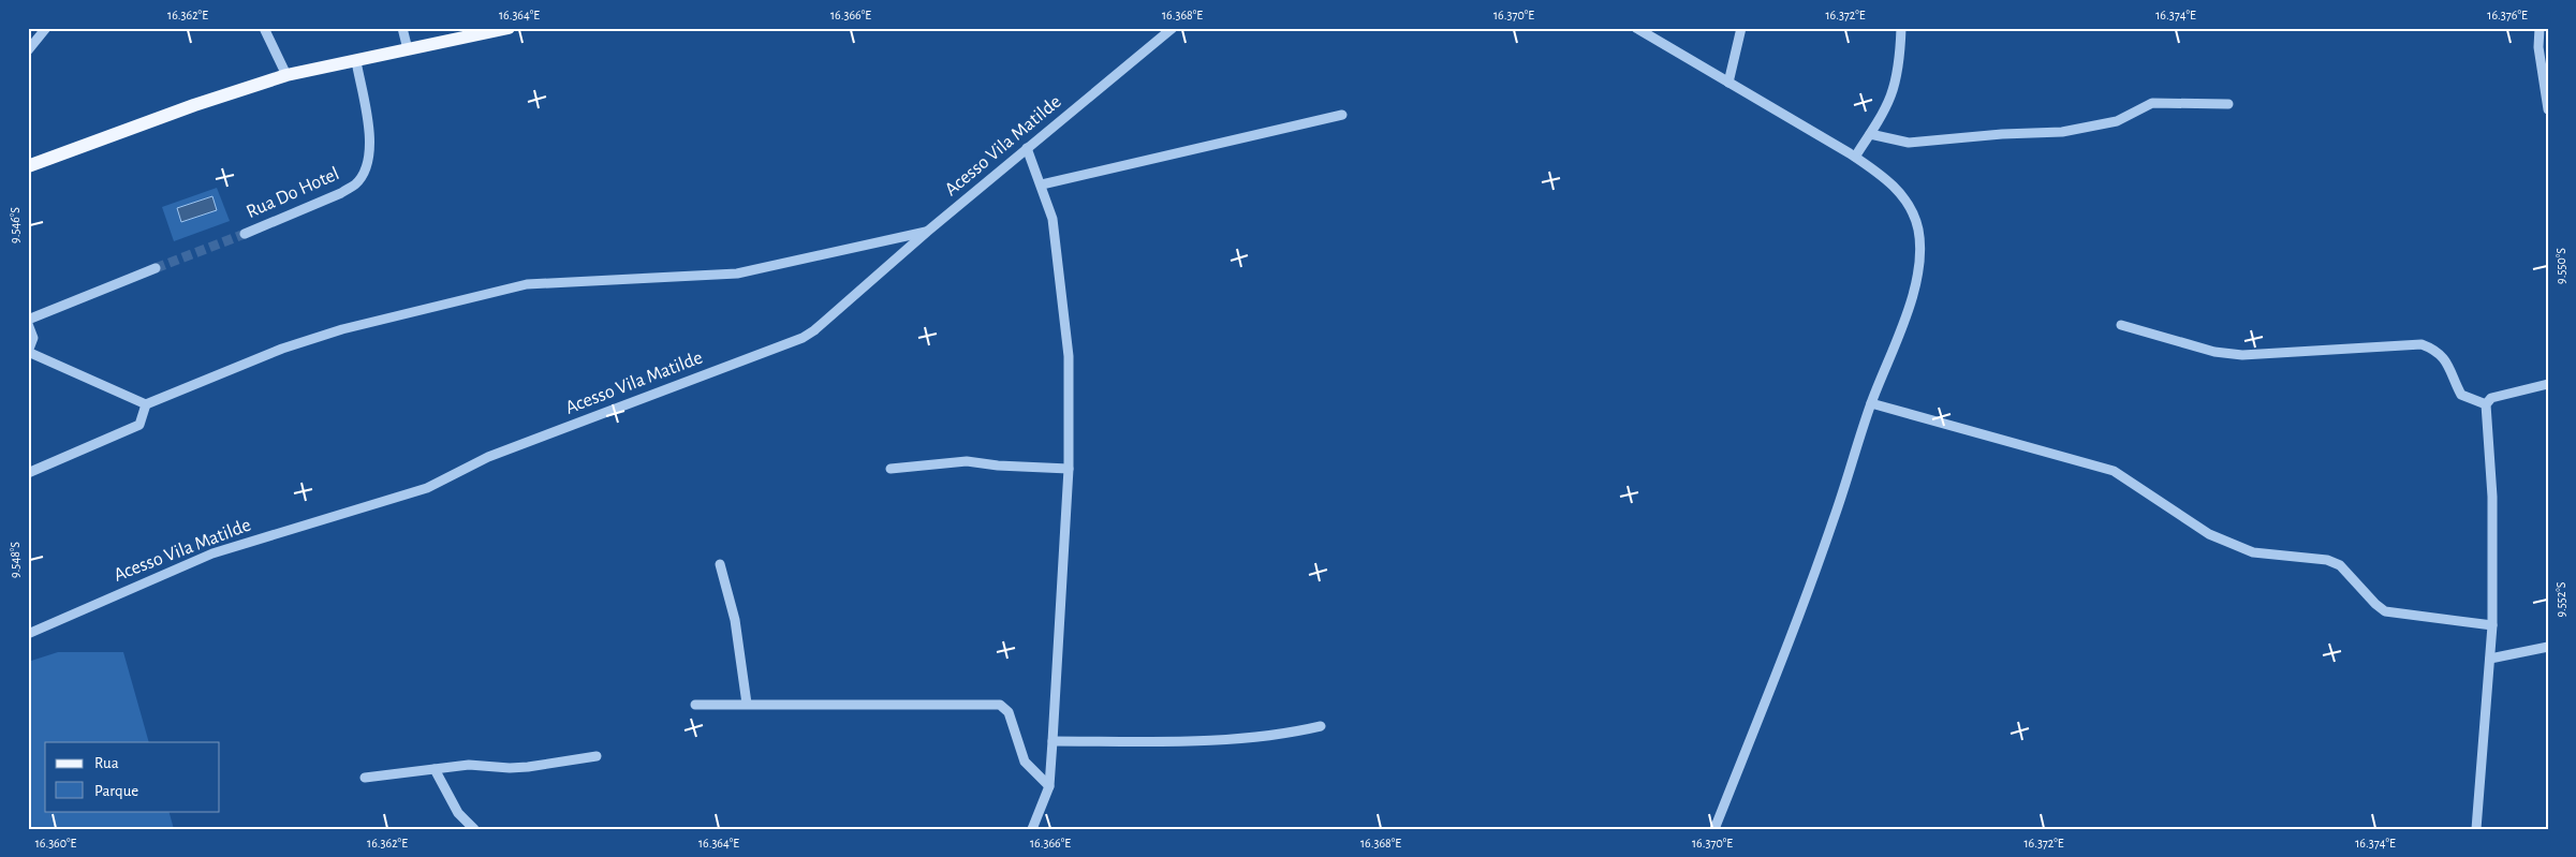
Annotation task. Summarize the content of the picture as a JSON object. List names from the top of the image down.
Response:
{
  "streets": {
    "street": ["Acesso Vila Matilde", "Rua Do Hotel"]
  },
  "legend": ["Rua", "Parque"],
  "coordinates": [
    "16.362°E",
    "16.364°E",
    "16.366°E",
    "16.368°E",
    "16.370°E",
    "16.372°E",
    "16.374°E",
    "16.376°E",
    "9.546°S",
    "9.550°S",
    "9.548°S",
    "9.552°S",
    "16.360°E"
  ]
}
